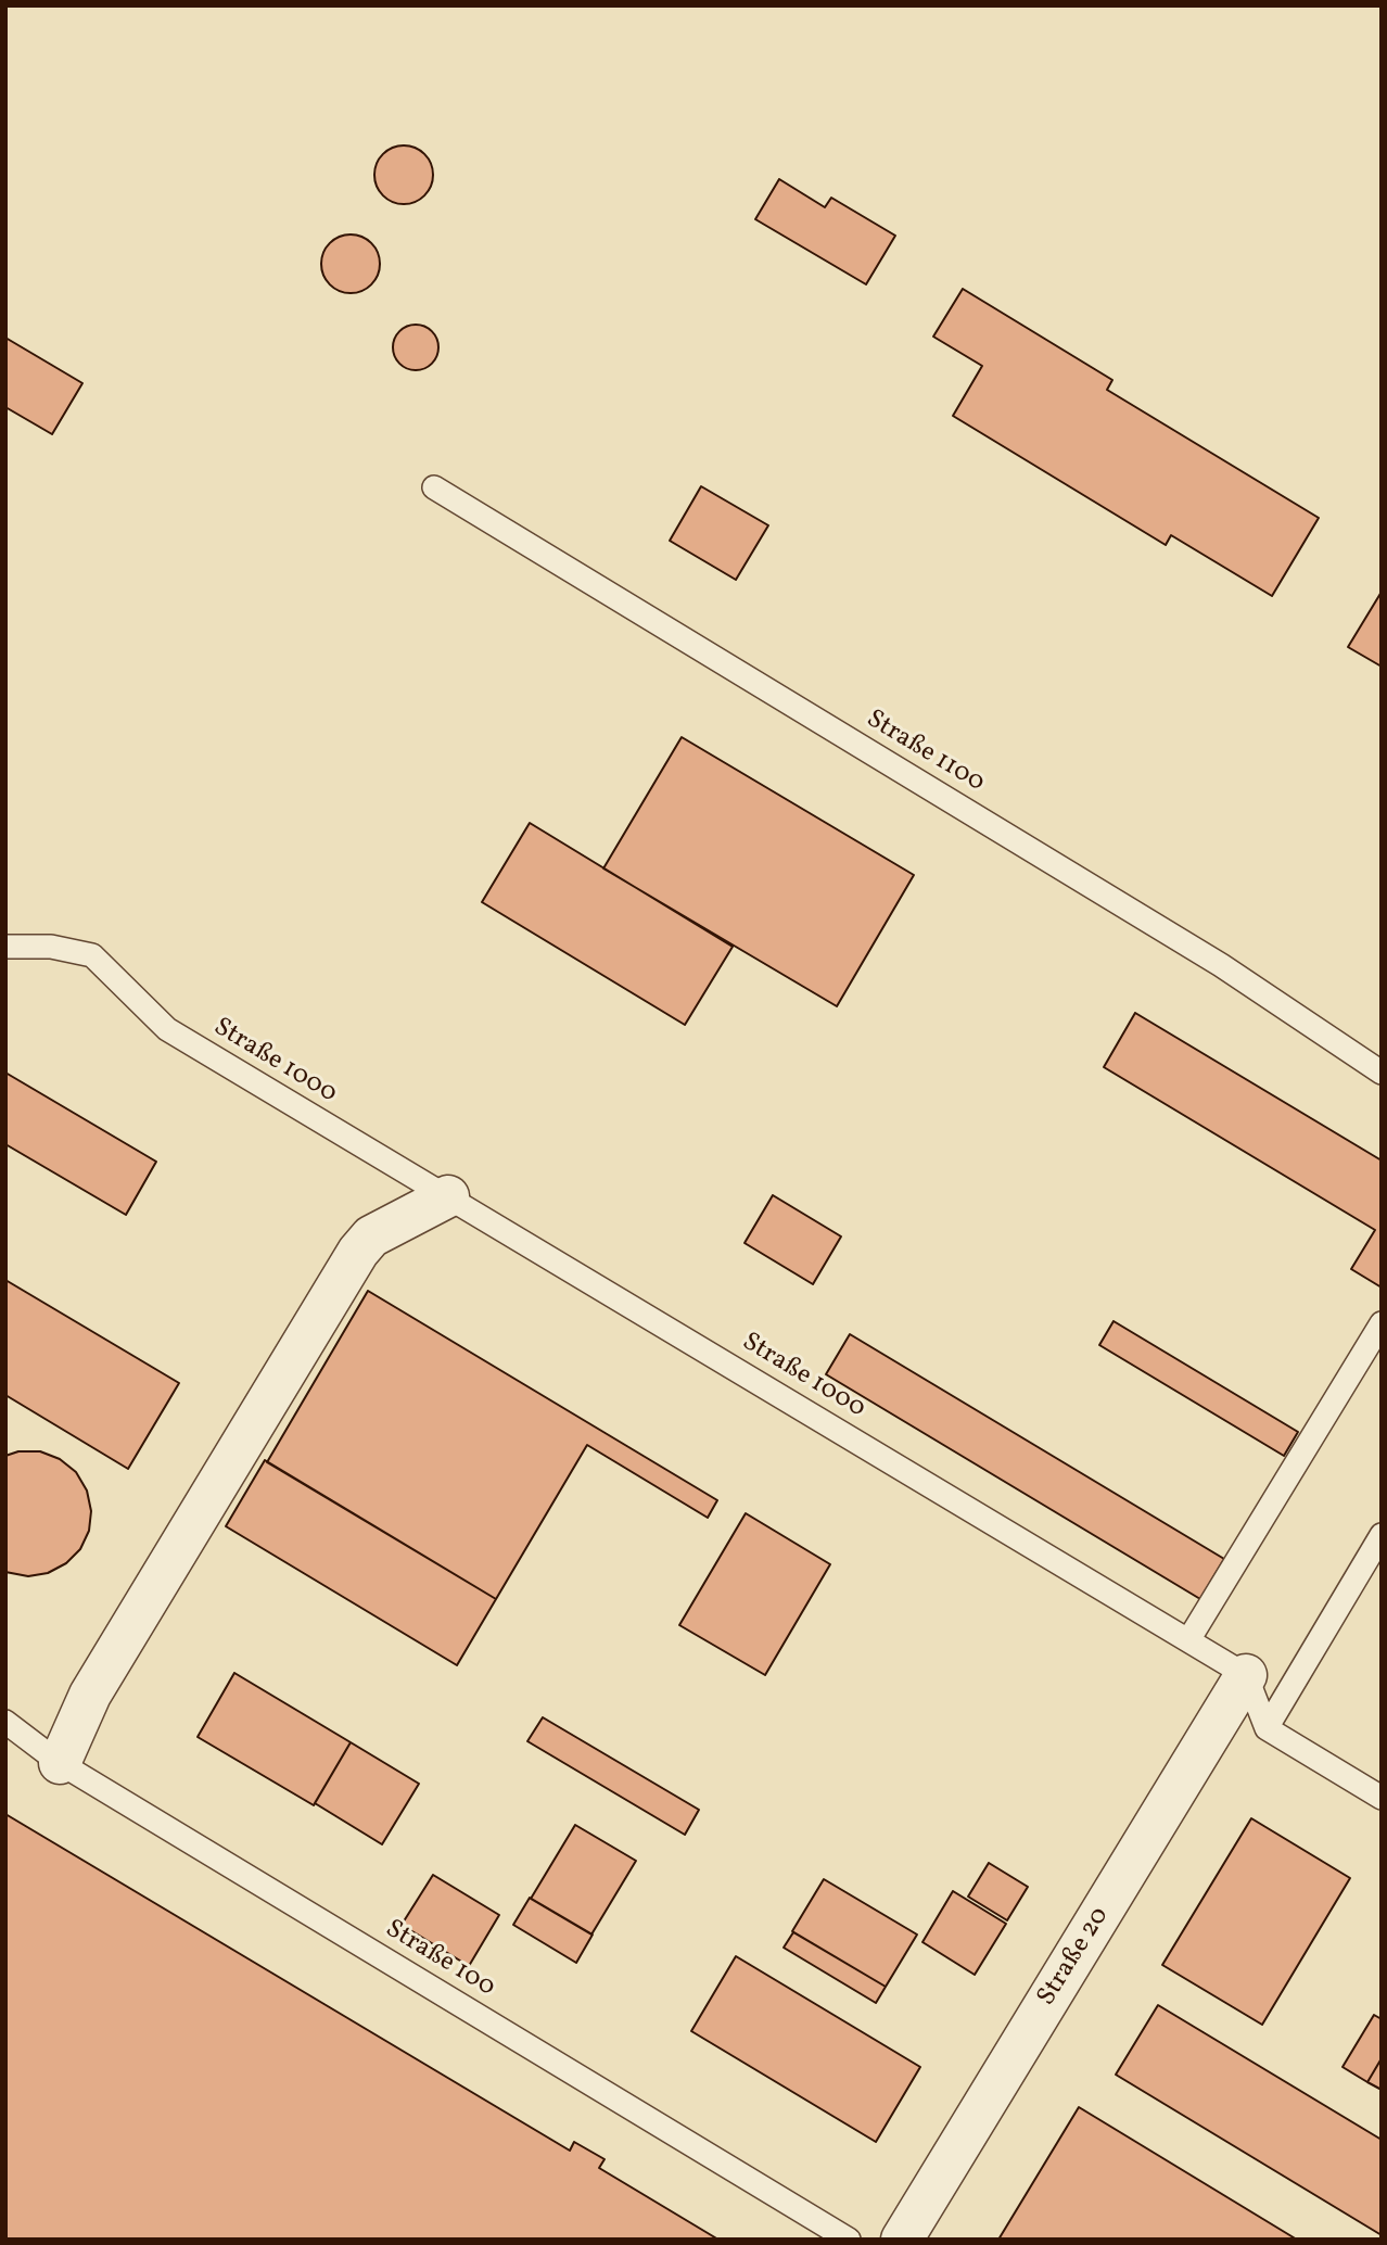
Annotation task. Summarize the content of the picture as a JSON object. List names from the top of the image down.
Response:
{
  "streets": {
    "street": ["Straße 20"],
    "lane": ["Straße 1100", "Straße 1000", "Straße 100"]
  },
  "crossings": [
    ["Straße 1000", "Straße 20"]
  ]
}
